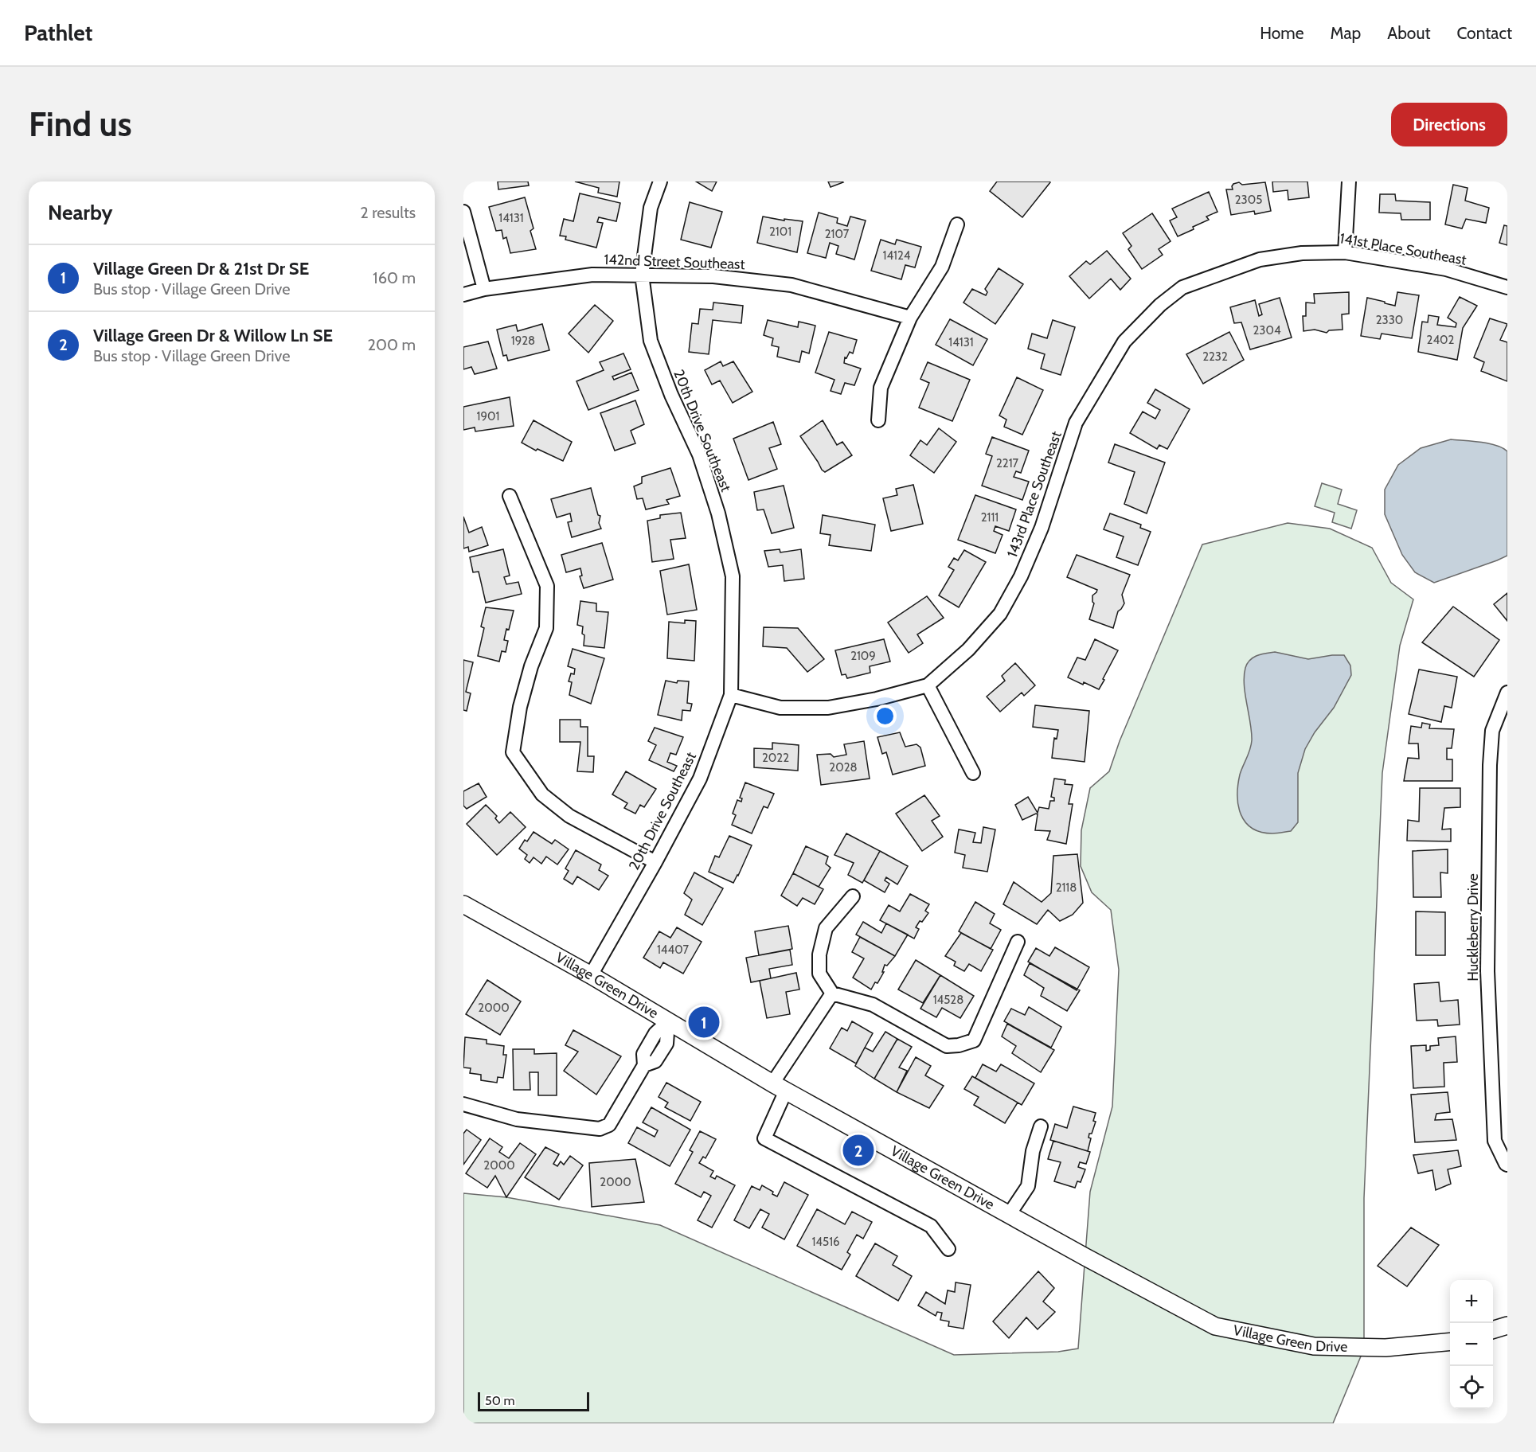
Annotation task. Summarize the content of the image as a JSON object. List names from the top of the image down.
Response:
{
  "streets": {
    "street": [
      "141st Place Southeast",
      "142nd Street Southeast",
      "20th Drive Southeast",
      "143rd Place Southeast",
      "Huckleberry Drive",
      "Village Green Drive"
    ]
  },
  "crossings": [
    ["141st Place Southeast", "143rd Place Southeast"],
    ["142nd Street Southeast", "20th Drive Southeast"],
    ["20th Drive Southeast", "143rd Place Southeast"],
    ["20th Drive Southeast", "Village Green Drive"]
  ],
  "house_numbers": [
    "2305",
    "14131",
    "2101",
    "2107",
    "14124",
    "2330",
    "2304",
    "2402",
    "1928",
    "14131",
    "2232",
    "1901",
    "2217",
    "2111",
    "2109",
    "2022",
    "2028",
    "2118",
    "14407",
    "14528",
    "2000",
    "2000",
    "2000",
    "14516"
  ],
  "scale_bar": "50 m",
  "page": {
    "header": "Pathlet",
    "nav": [
      "Home",
      "Map",
      "About",
      "Contact"
    ],
    "buttons": "Directions",
    "title": "Find us",
    "heading": ["Nearby", "2 results"],
    "list": [
      {
        "mark": "1",
        "name": "Village Green Dr & 21st Dr SE",
        "note": "Bus stop · Village Green Drive",
        "value": "160 m"
      },
      {
        "mark": "2",
        "name": "Village Green Dr & Willow Ln SE",
        "note": "Bus stop · Village Green Drive",
        "value": "200 m"
      }
    ],
    "pins": ["1", "2"],
    "map_buttons": ["+", "−"],
    "scale": "50 m"
  }
}
